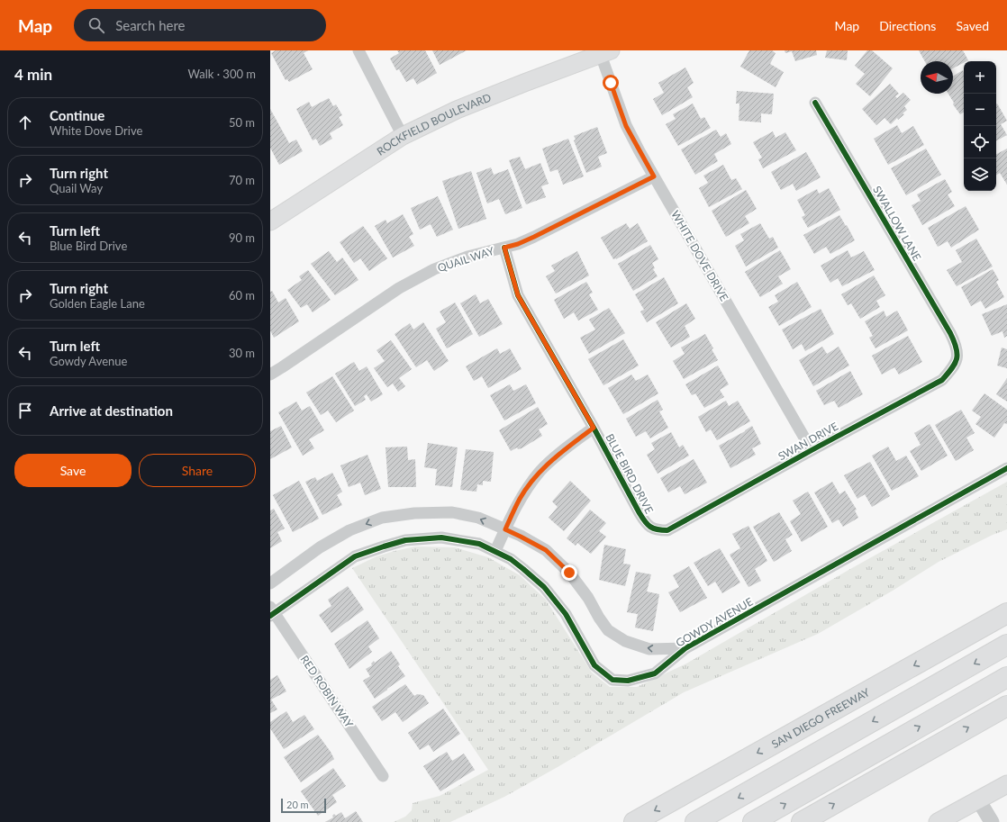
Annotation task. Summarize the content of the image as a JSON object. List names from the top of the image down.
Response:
{
  "streets": {
    "highway": ["SAN DIEGO FREEWAY"],
    "main road": ["ROCKFIELD BOULEVARD"],
    "street": [
      "SWALLOW LANE",
      "WHITE DOVE DRIVE",
      "QUAIL WAY",
      "SWAN DRIVE",
      "BLUE BIRD DRIVE",
      "GOWDY AVENUE",
      "RED ROBIN WAY"
    ]
  },
  "crossings": [
    ["ROCKFIELD BOULEVARD", "WHITE DOVE DRIVE"],
    ["SWALLOW LANE", "SWAN DRIVE"],
    ["WHITE DOVE DRIVE", "QUAIL WAY"],
    ["WHITE DOVE DRIVE", "SWAN DRIVE"],
    ["QUAIL WAY", "BLUE BIRD DRIVE"],
    ["SWAN DRIVE", "BLUE BIRD DRIVE"],
    ["GOWDY AVENUE", "RED ROBIN WAY"]
  ],
  "scale_bar": "20 m",
  "north": "left",
  "page": {
    "header": "Map",
    "search": "Search here",
    "nav": ["Map", "Directions", "Saved"],
    "heading": ["4 min", "Walk · 300 m"],
    "map_buttons": ["+", "−"],
    "list": [
      ["Continue", "White Dove Drive", "50 m"],
      ["Turn right", "Quail Way", "70 m"],
      ["Turn left", "Blue Bird Drive", "90 m"],
      ["Turn right", "Golden Eagle Lane", "60 m"],
      ["Turn left", "Gowdy Avenue", "30 m"],
      "Arrive at destination"
    ],
    "buttons": ["Save", "Share"],
    "scale": "20 m"
  }
}
